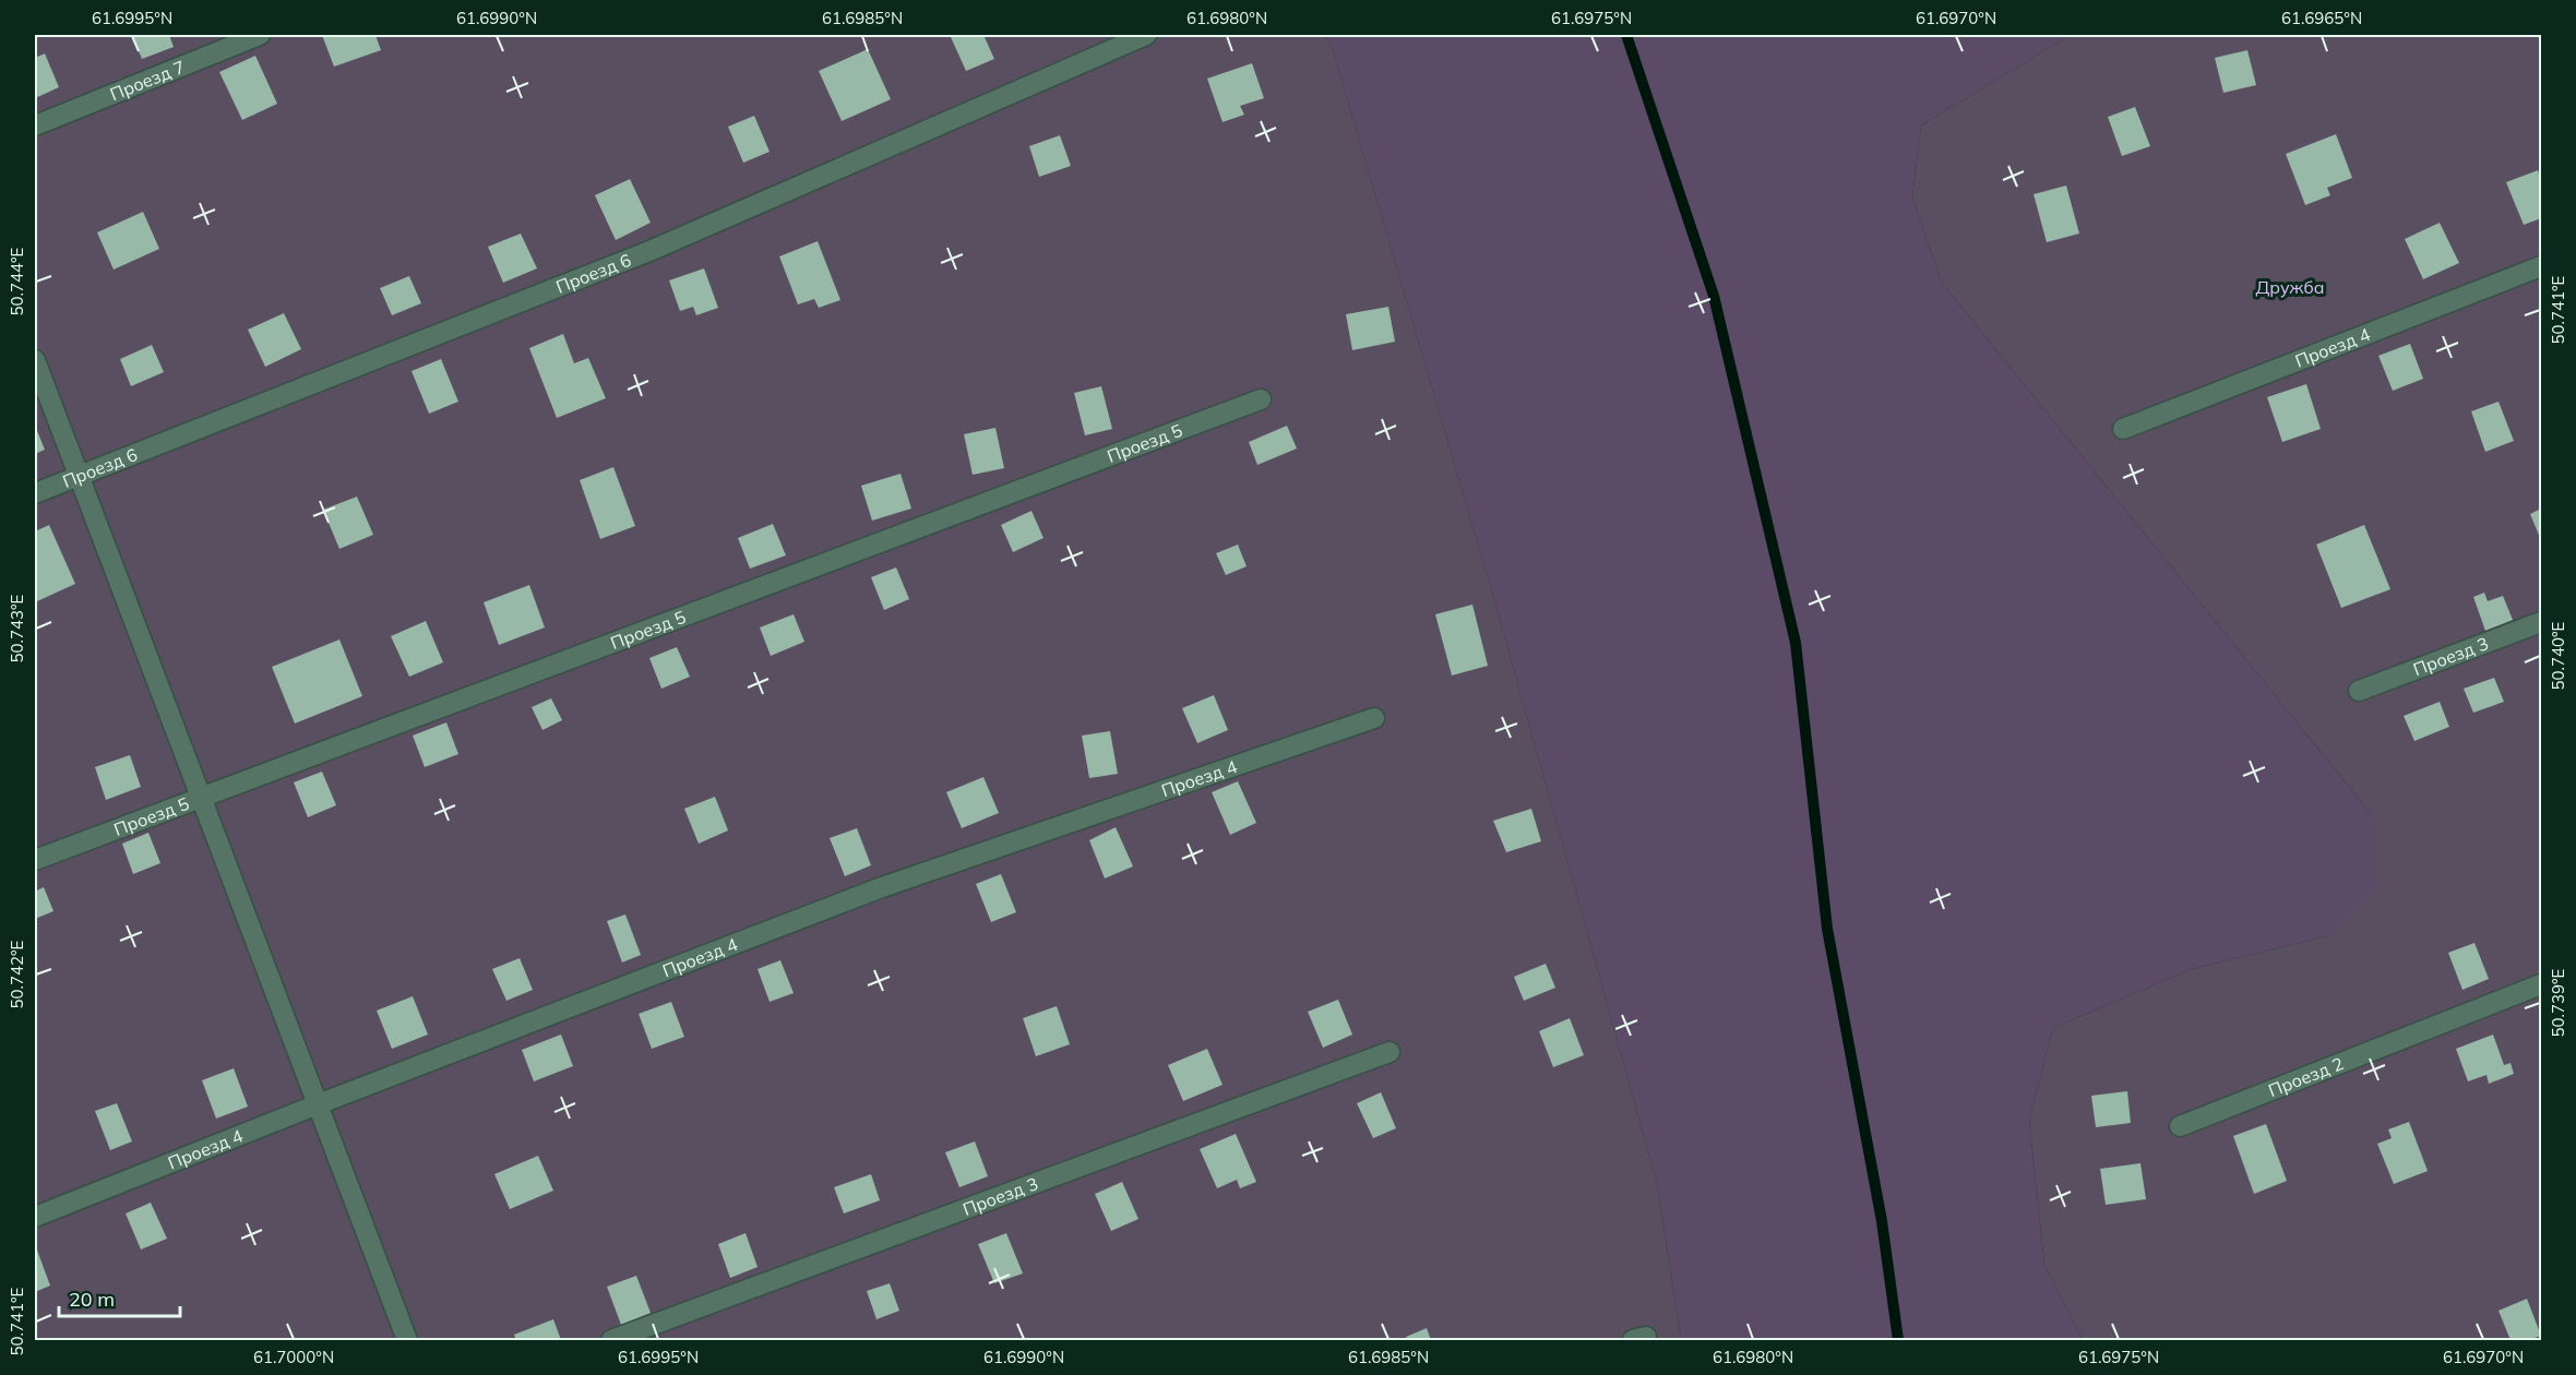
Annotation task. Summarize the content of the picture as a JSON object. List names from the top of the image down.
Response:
{
  "streets": {
    "street": [
      "Проезд 7",
      "Проезд 6",
      "Проезд 4",
      "Проезд 5",
      "Проезд 3",
      "Проезд 2"
    ]
  },
  "parks": ["Дружба"],
  "scale_bar": "20 m",
  "coordinates": [
    "61.6995°N",
    "61.6990°N",
    "61.6985°N",
    "61.6980°N",
    "61.6975°N",
    "61.6970°N",
    "61.6965°N",
    "50.744°E",
    "50.741°E",
    "50.743°E",
    "50.740°E",
    "50.742°E",
    "50.739°E",
    "61.7000°N"
  ]
}
